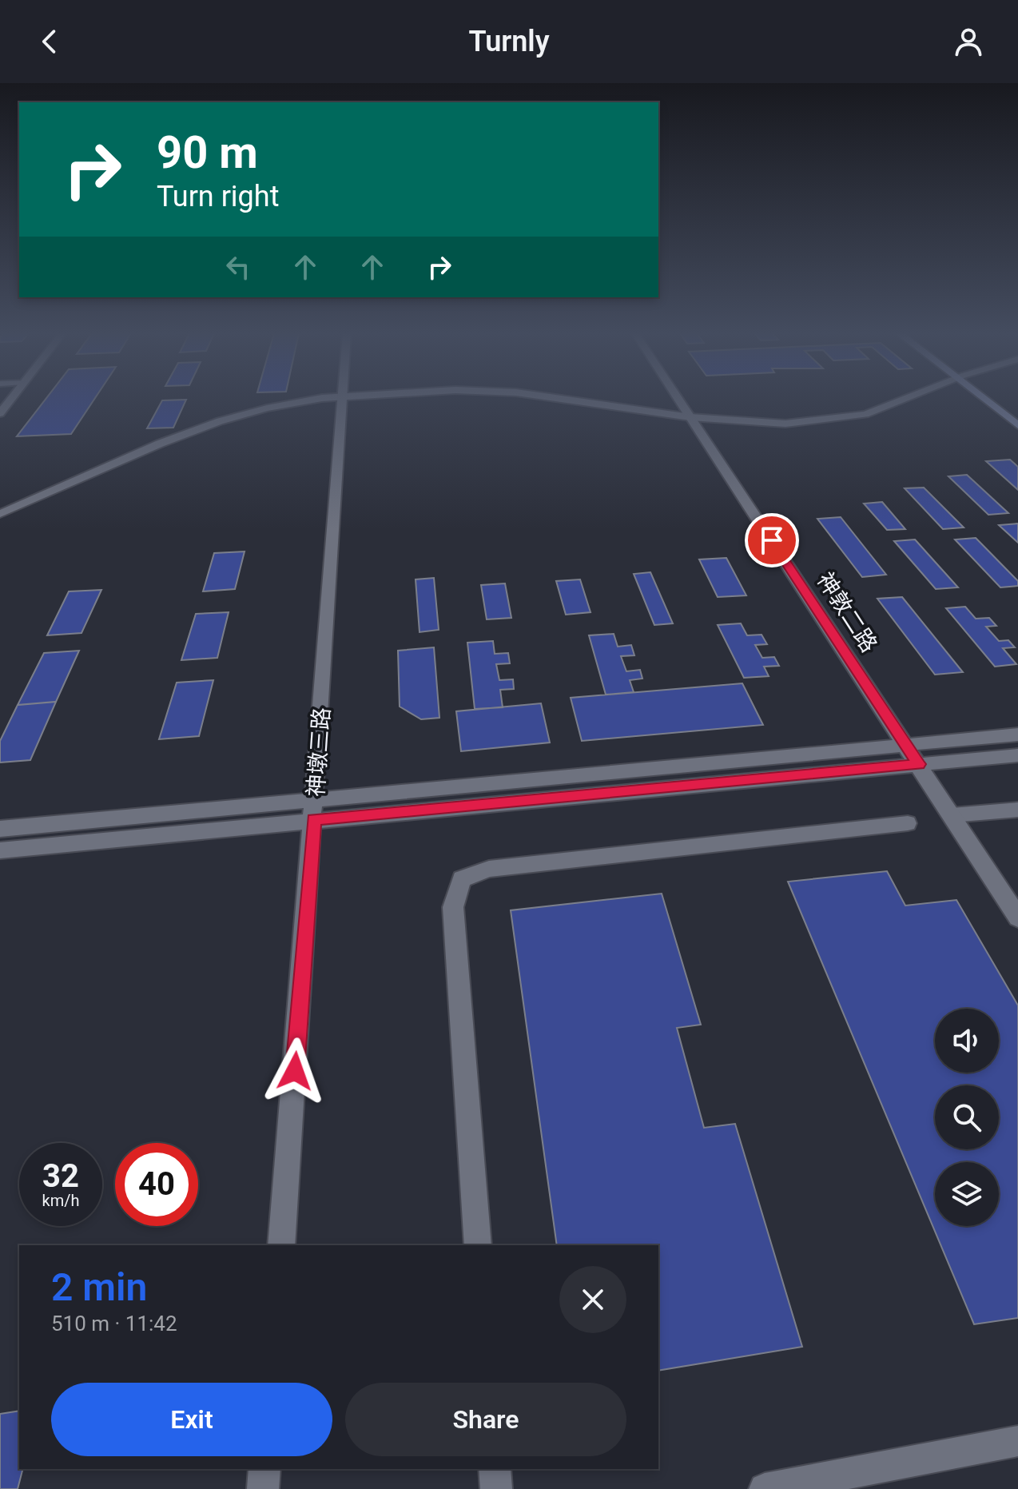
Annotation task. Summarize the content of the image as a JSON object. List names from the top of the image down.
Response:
{
  "streets": {
    "street": ["神敦二路", "神墩三路"]
  },
  "page": {
    "header": "Turnly",
    "turn": ["90 m", "Turn right"],
    "speed": "32 km/h",
    "limit": "40",
    "heading": ["2 min", "510 m · 11:42"],
    "buttons": ["Exit", "Share"]
  }
}
